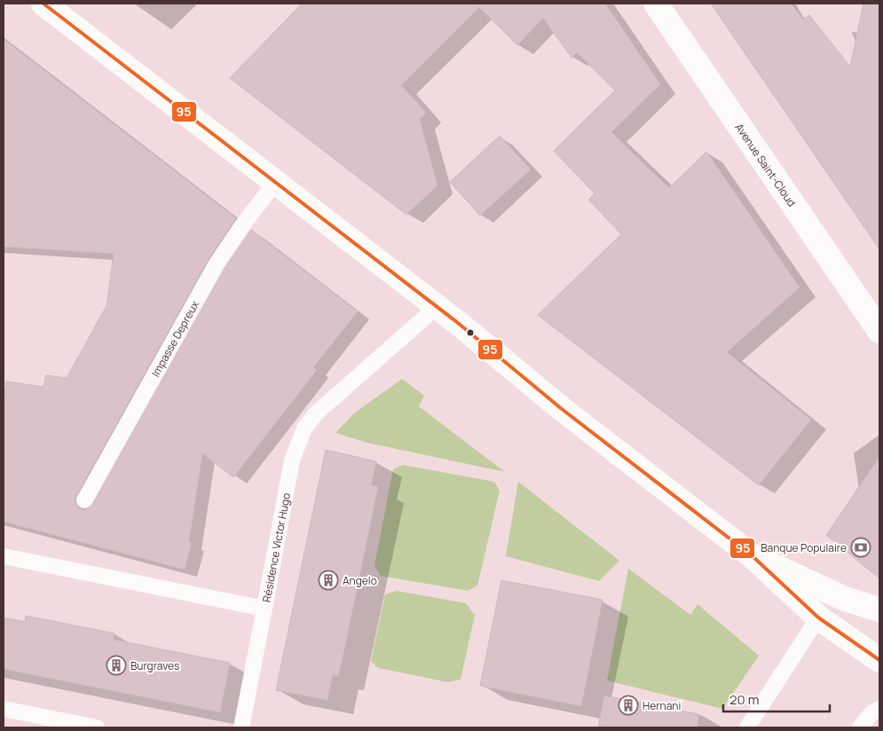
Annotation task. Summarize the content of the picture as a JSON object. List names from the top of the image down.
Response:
{
  "streets": {
    "street": ["Avenue Saint-Cloud"],
    "lane": ["Impasse Depreux", "Résidence Victor Hugo"]
  },
  "places": {
    "bank": ["Banque Populaire"],
    "building": ["Angelo", "Burgraves", "Hernani"]
  },
  "lines": ["transit line 95"],
  "scale_bar": "20 m"
}
